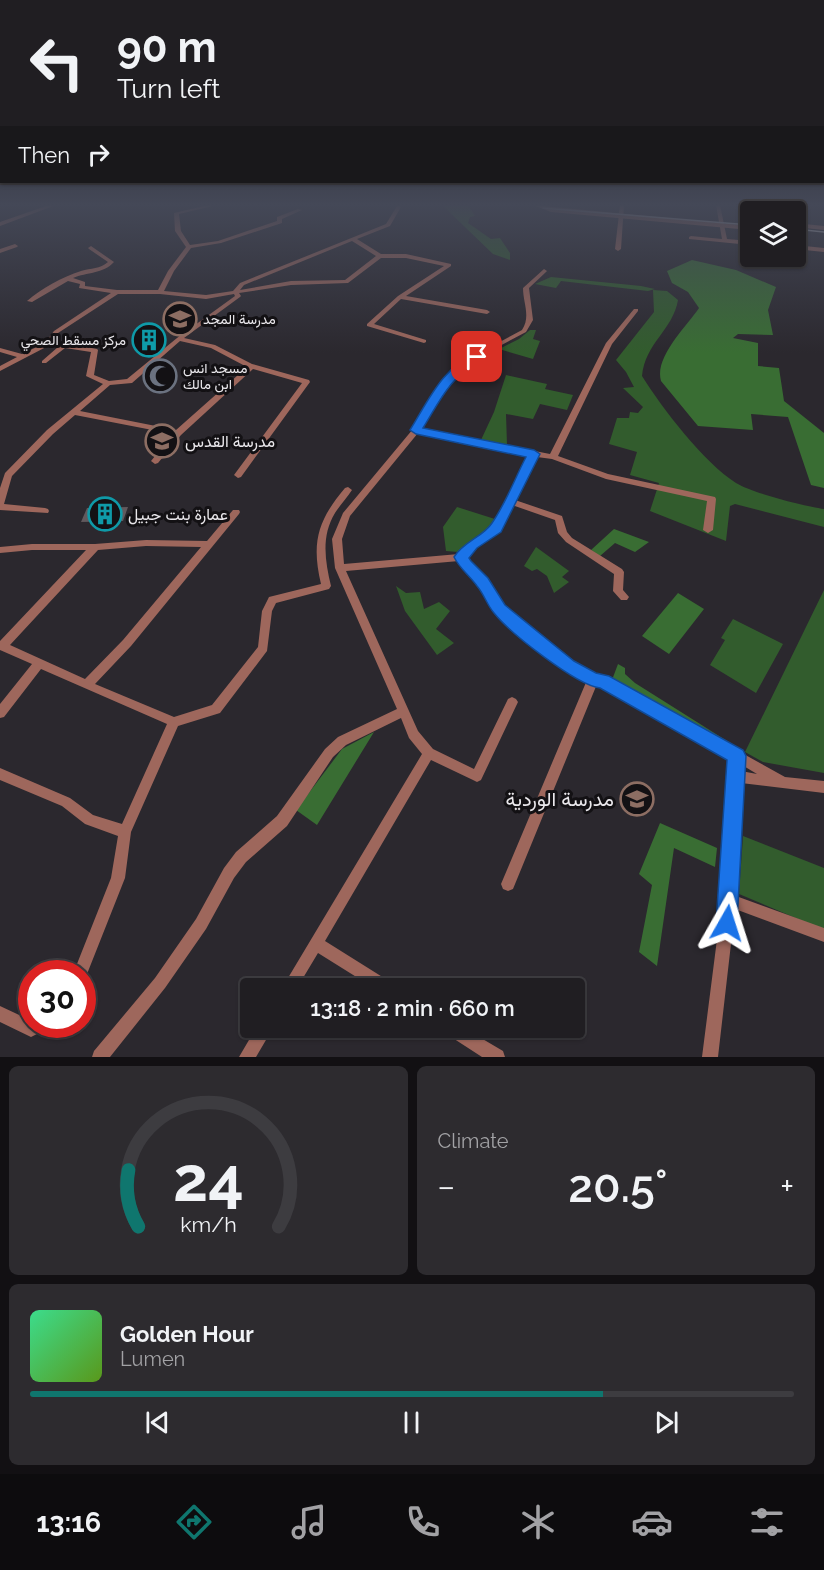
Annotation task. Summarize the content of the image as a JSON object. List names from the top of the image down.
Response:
{
  "places": {
    "school or university": ["مدرسة المجد", "مدرسة القدس", "مدرسة الوردية"],
    "building": ["مركز مسقط الصحي", "عمارة بنت جبيل"],
    "mosque": ["مسجد انس ابن مالك"]
  },
  "page": {
    "turn": ["90 m", "Turn left"],
    "then": "Then",
    "limit": "30",
    "trip": "13:18 · 2 min · 660 m",
    "tile": "Climate",
    "heat": ["−", "20.5°", "+"],
    "song": ["Golden Hour", "Lumen"],
    "tabs": "13:16",
    "gauge": ["24", "km/h"]
  }
}
